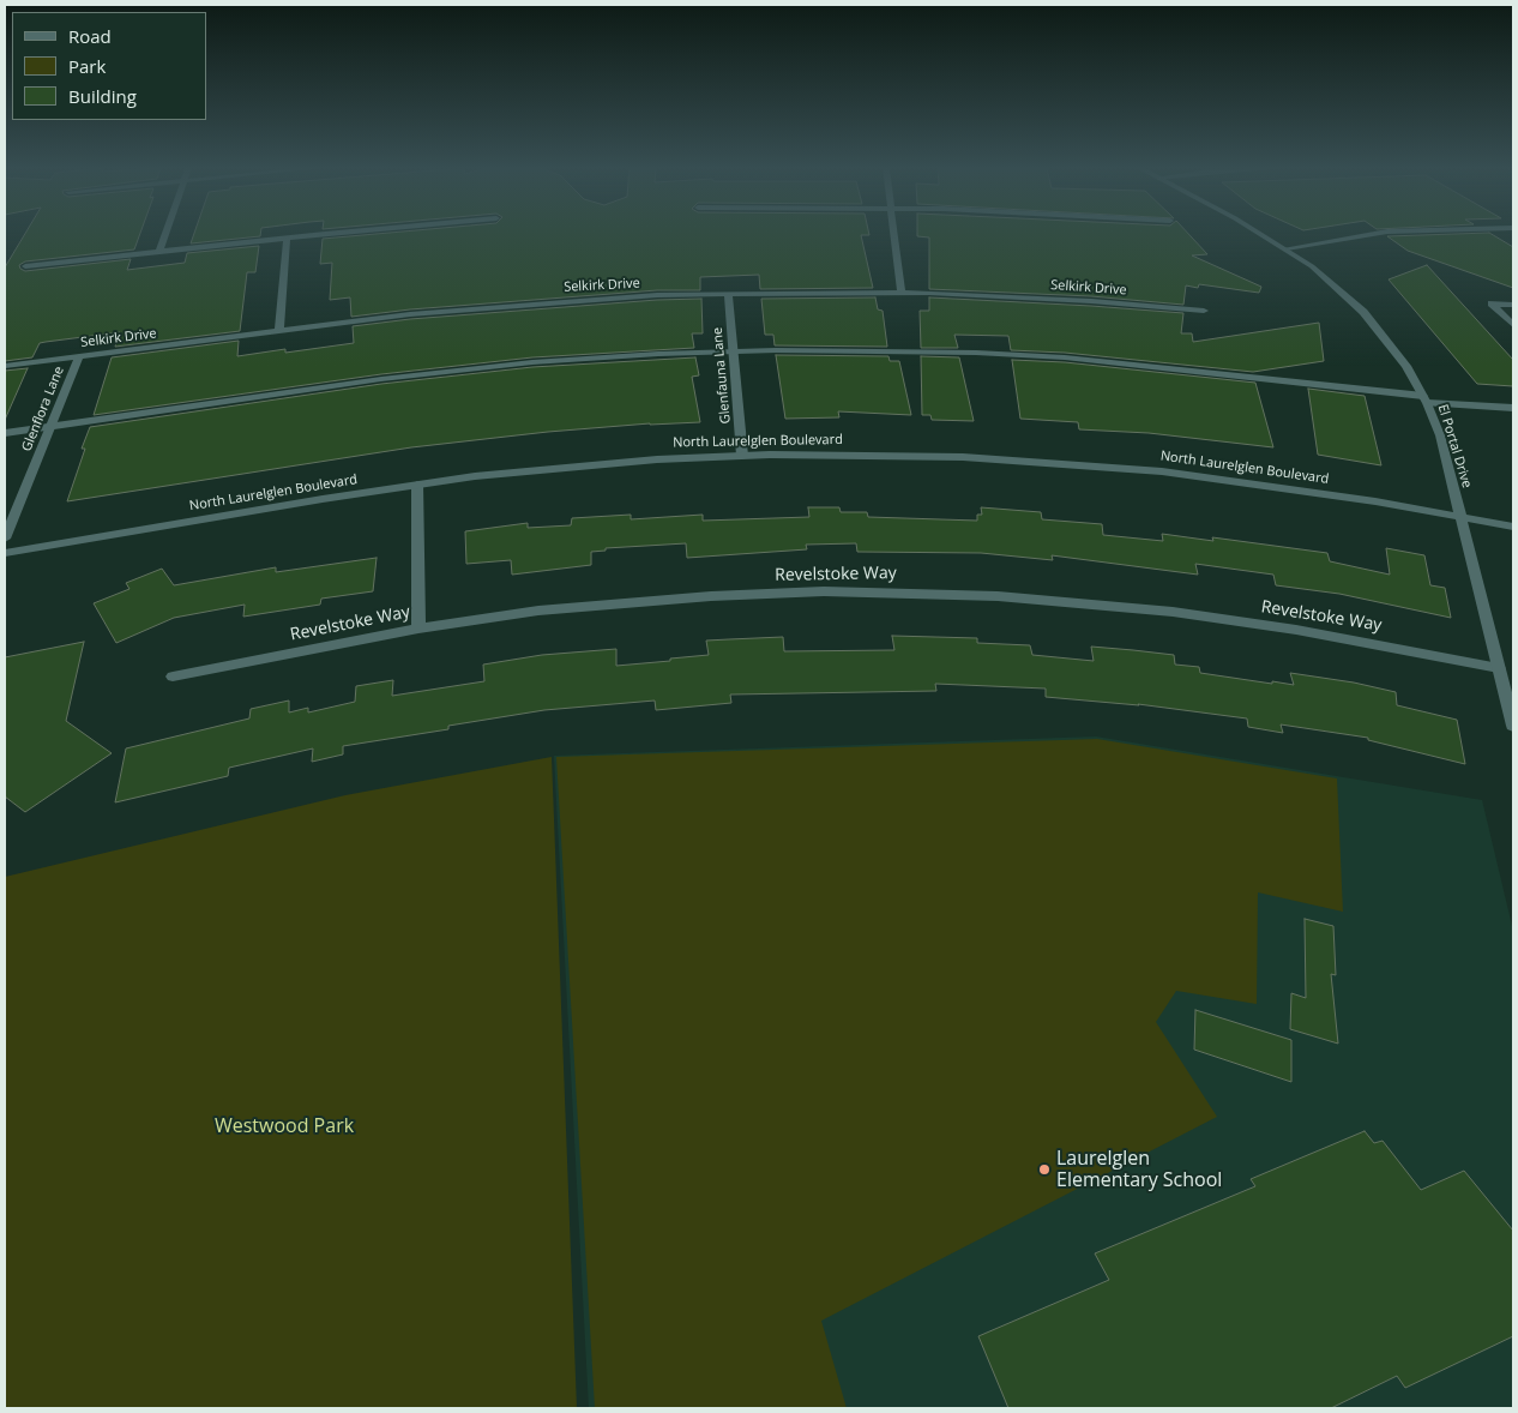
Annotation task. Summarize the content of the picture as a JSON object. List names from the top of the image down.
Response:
{
  "streets": {
    "street": [
      "Selkirk Drive",
      "Glenfauna Lane",
      "Glenflora Lane",
      "North Laurelglen Boulevard",
      "El Portal Drive",
      "Revelstoke Way"
    ]
  },
  "crossings": [
    ["Selkirk Drive", "Glenfauna Lane"],
    ["Selkirk Drive", "Glenflora Lane"],
    ["Glenfauna Lane", "North Laurelglen Boulevard"],
    ["North Laurelglen Boulevard", "El Portal Drive"],
    ["El Portal Drive", "Revelstoke Way"]
  ],
  "parks": ["Westwood Park"],
  "places": ["Laurelglen Elementary School"],
  "legend": ["Road", "Park", "Building"]
}
